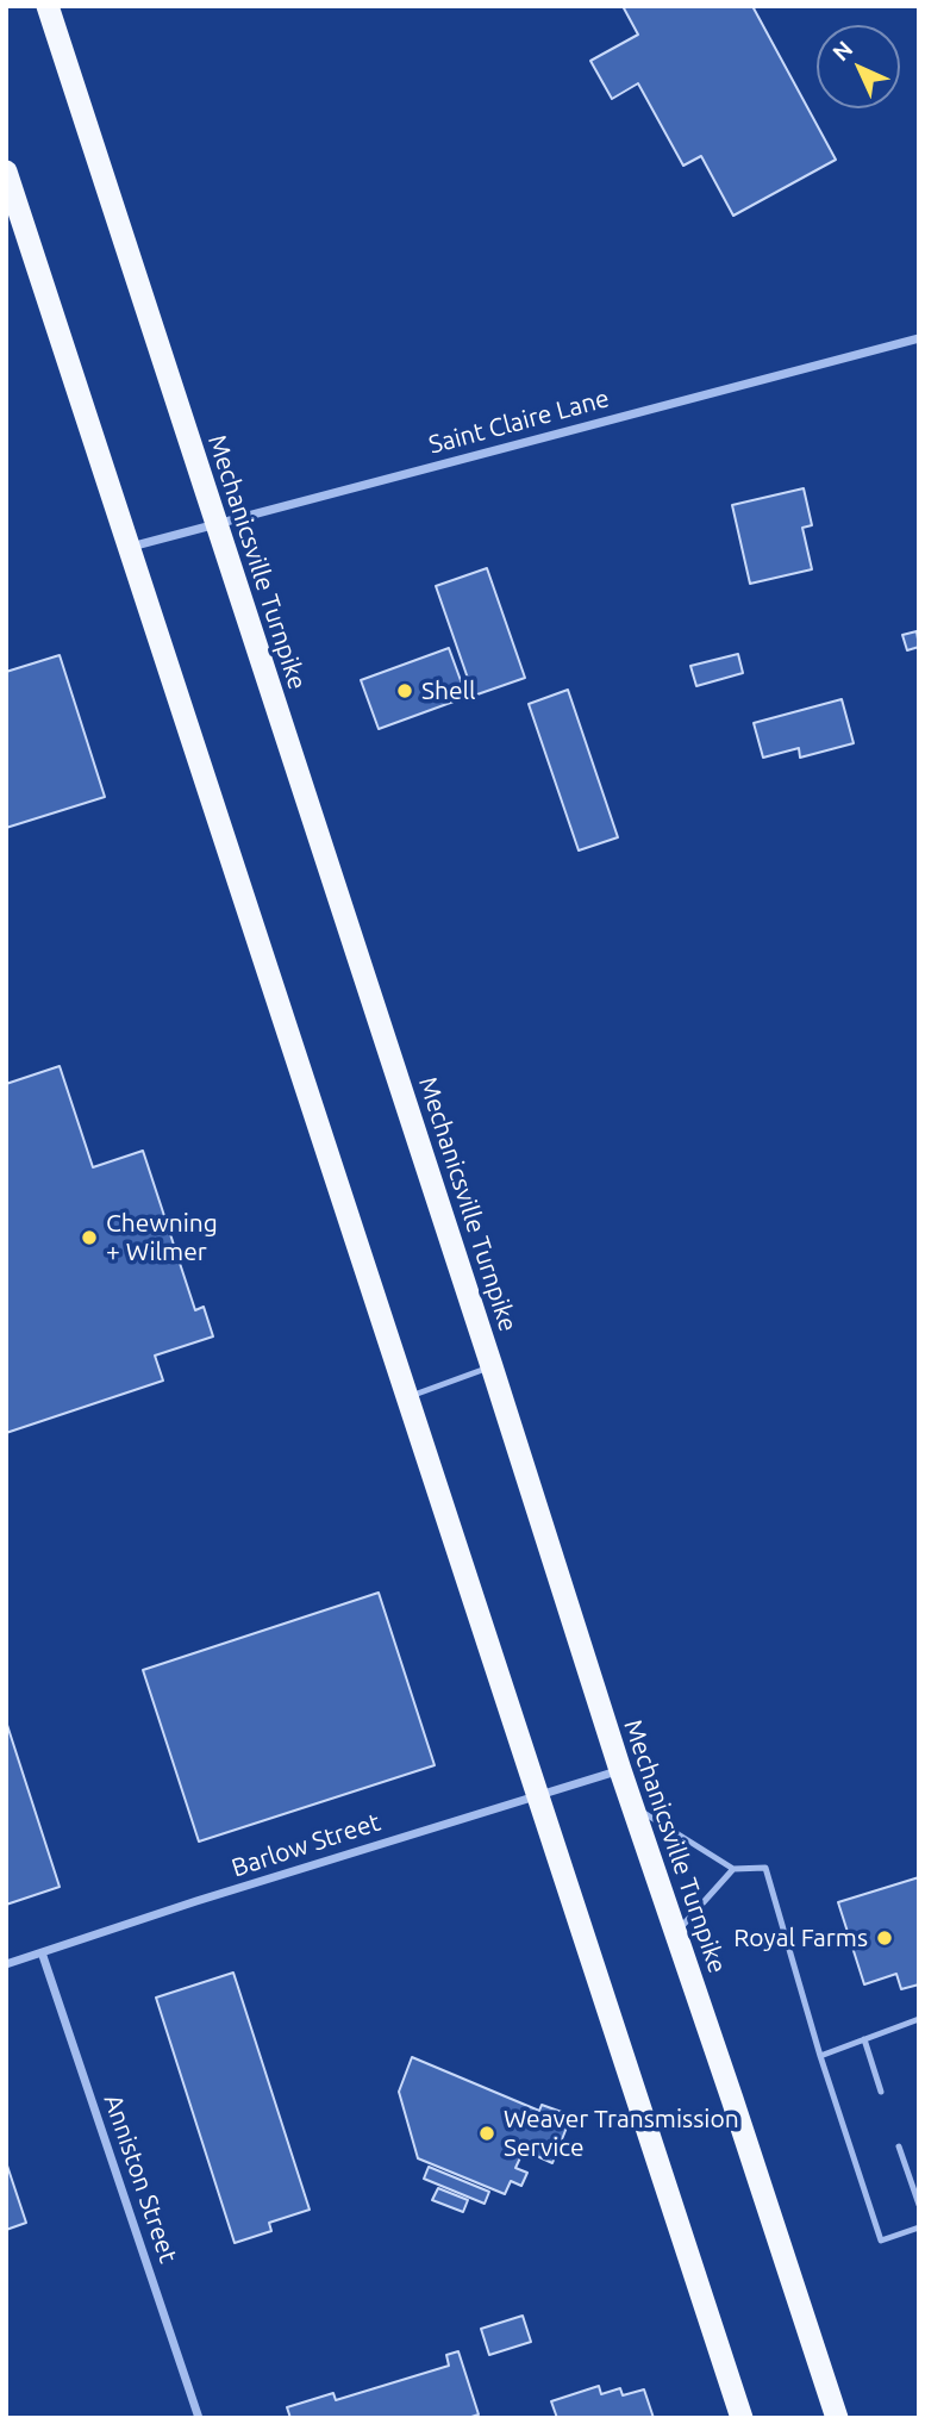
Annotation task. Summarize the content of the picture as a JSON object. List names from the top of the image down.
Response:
{
  "streets": {
    "highway": ["Mechanicsville Turnpike"],
    "street": ["Saint Claire Lane", "Barlow Street", "Anniston Street"]
  },
  "crossings": [
    ["Saint Claire Lane", "Mechanicsville Turnpike"],
    ["Mechanicsville Turnpike", "Barlow Street"],
    ["Barlow Street", "Anniston Street"]
  ],
  "places": [
    "Shell",
    "Chewning + Wilmer",
    "Royal Farms",
    "Weaver Transmission Service"
  ],
  "north": "top left"
}
